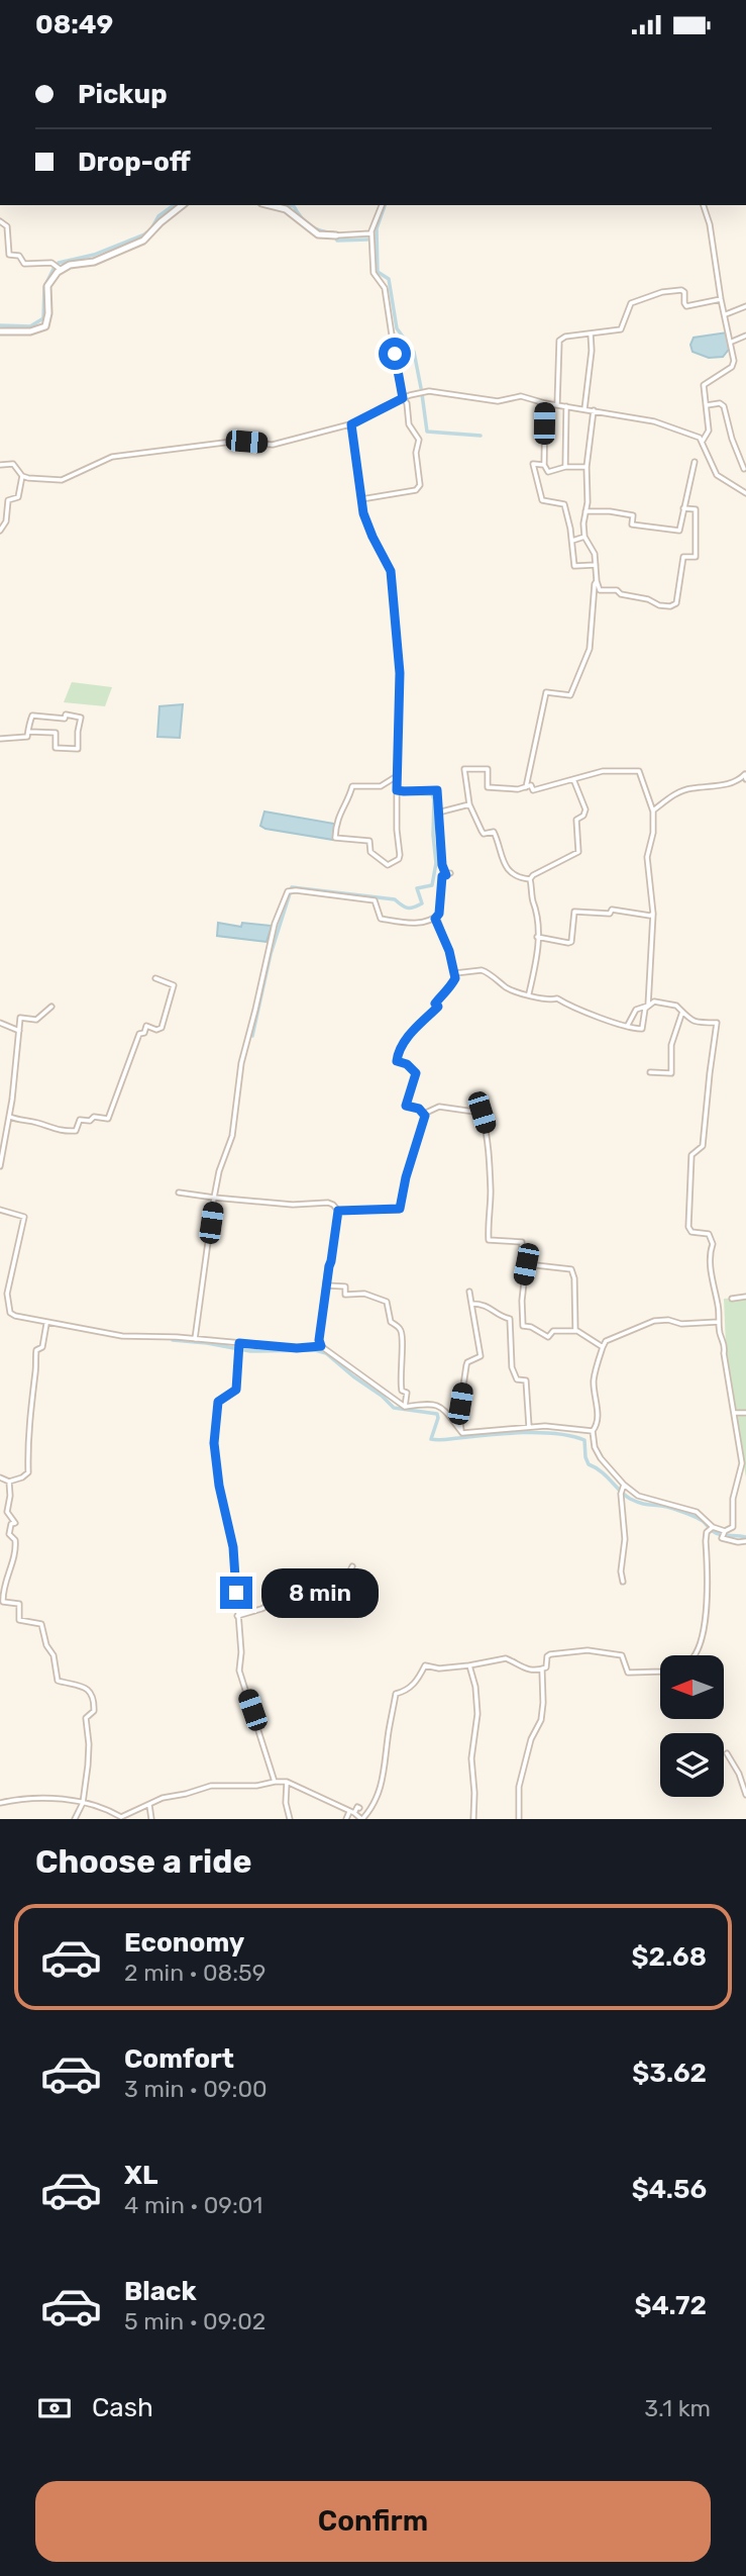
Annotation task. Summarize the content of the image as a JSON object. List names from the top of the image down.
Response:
{
  "north": "left",
  "page": {
    "status": "08:49",
    "banner": ["Pickup", "Drop-off"],
    "bubble": "8 min",
    "heading": "Choose a ride",
    "list": [
      {
        "name": "Economy",
        "note": "2 min · 08:59",
        "value": "$2.68"
      },
      {
        "name": "Comfort",
        "note": "3 min · 09:00",
        "value": "$3.62"
      },
      {
        "name": "XL",
        "note": "4 min · 09:01",
        "value": "$4.56"
      },
      {
        "name": "Black",
        "note": "5 min · 09:02",
        "value": "$4.72"
      }
    ],
    "pay": ["Cash", "3.1 km"],
    "buttons": "Confirm"
  }
}
